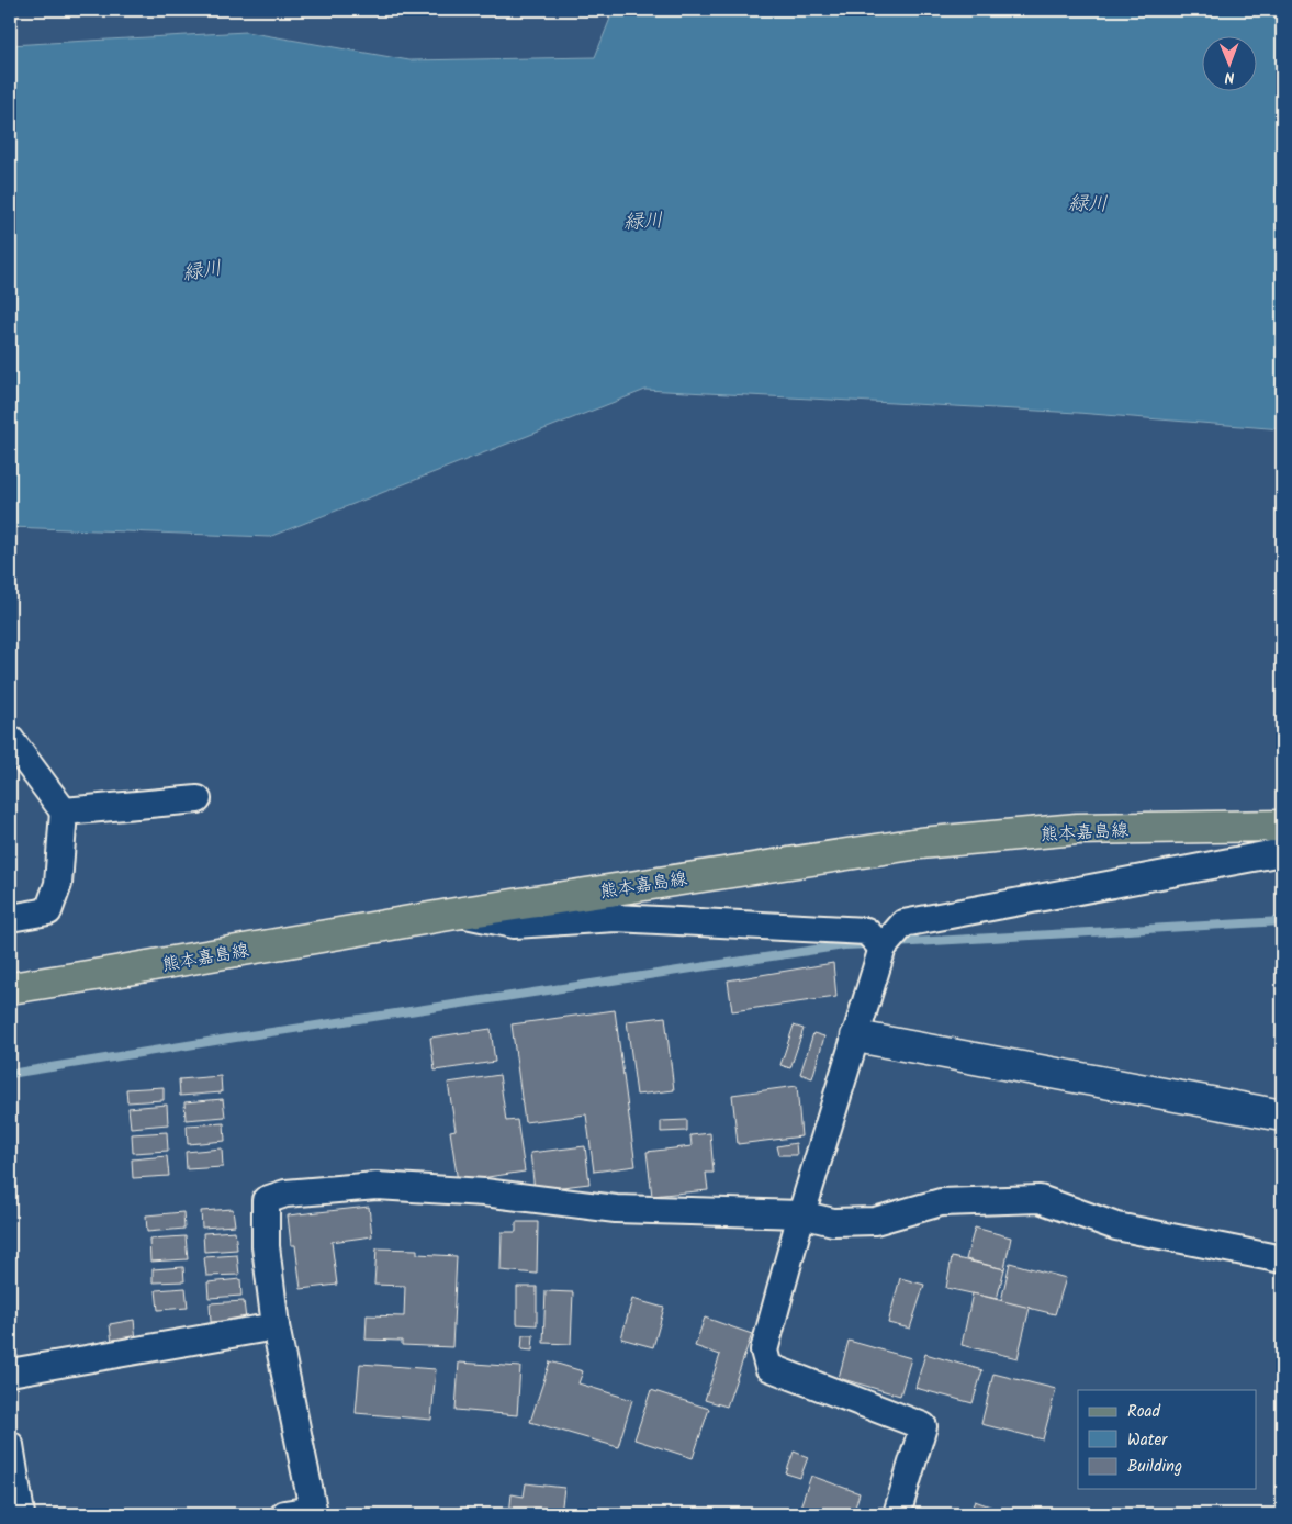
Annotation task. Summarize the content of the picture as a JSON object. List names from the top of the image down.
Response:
{
  "streets": {
    "main road": ["熊本嘉島線"]
  },
  "water": ["緑川"],
  "legend": ["Road", "Water", "Building"],
  "north": "bottom"
}
